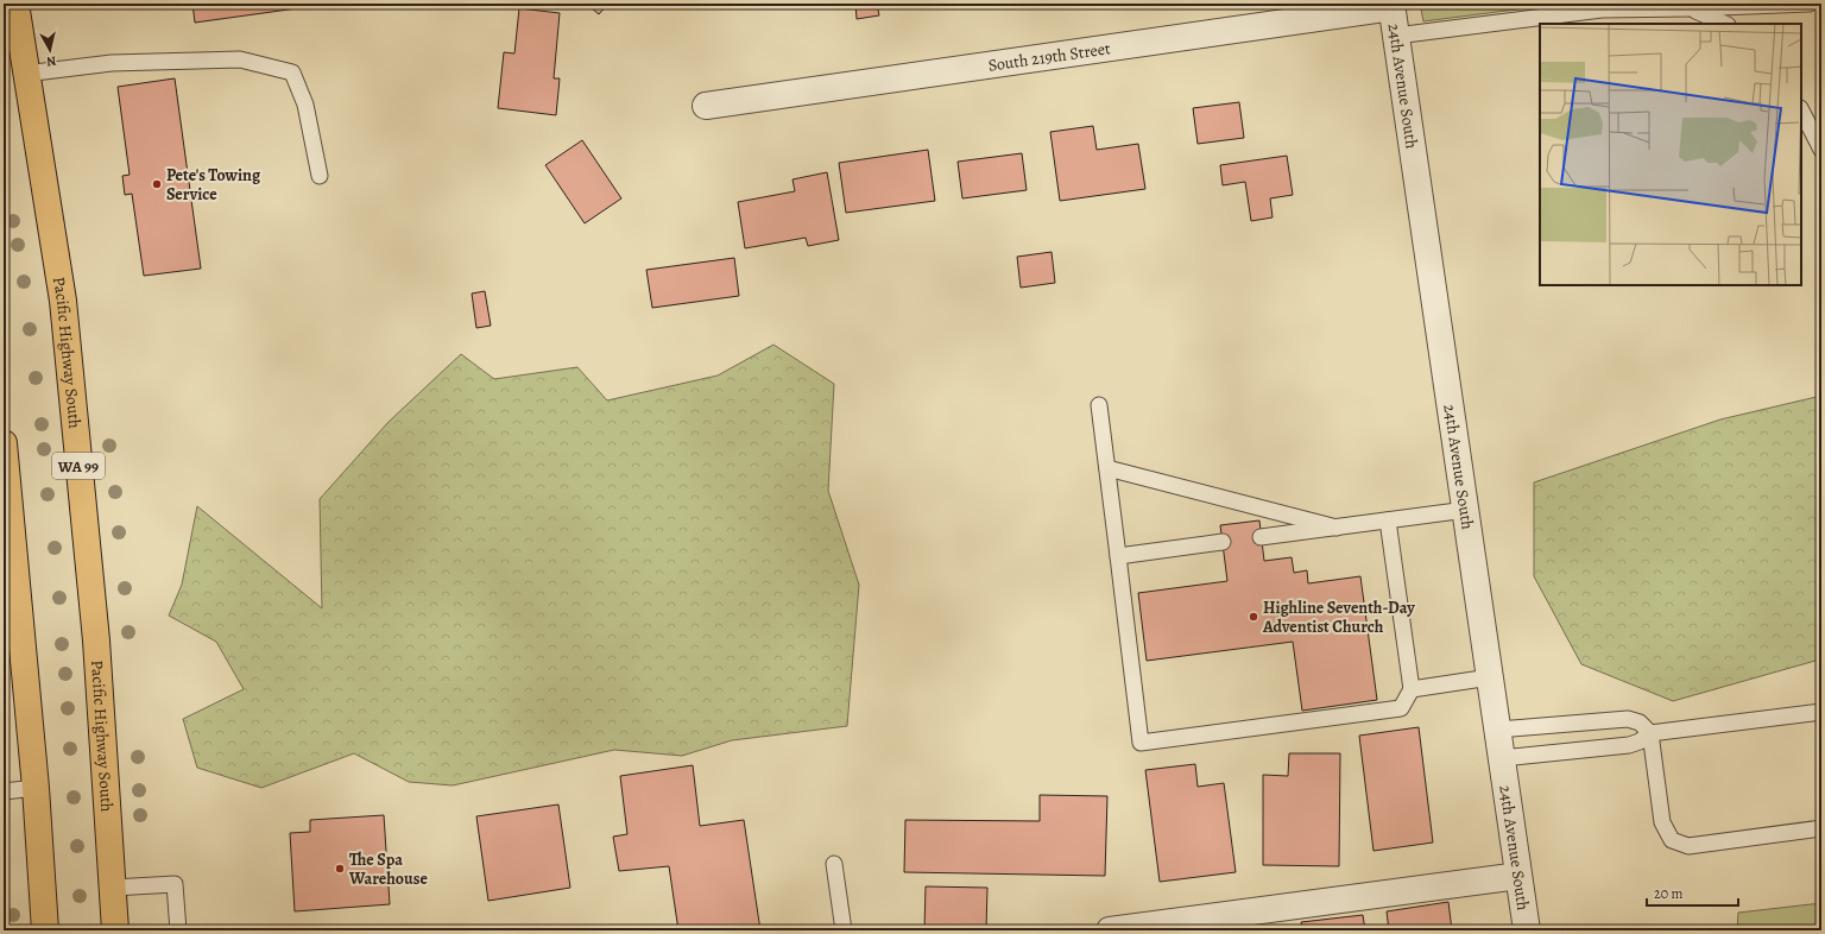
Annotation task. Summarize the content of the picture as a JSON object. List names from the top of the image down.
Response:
{
  "streets": {
    "main road": ["Pacific Highway South", "WA 99"],
    "street": ["South 219th Street", "24th Avenue South"]
  },
  "crossings": [
    ["South 219th Street", "24th Avenue South"]
  ],
  "places": ["Pete's Towing Service", "Highline Seventh-Day Adventist Church", "The Spa Warehouse"],
  "scale_bar": "20 m",
  "north": "bottom"
}
